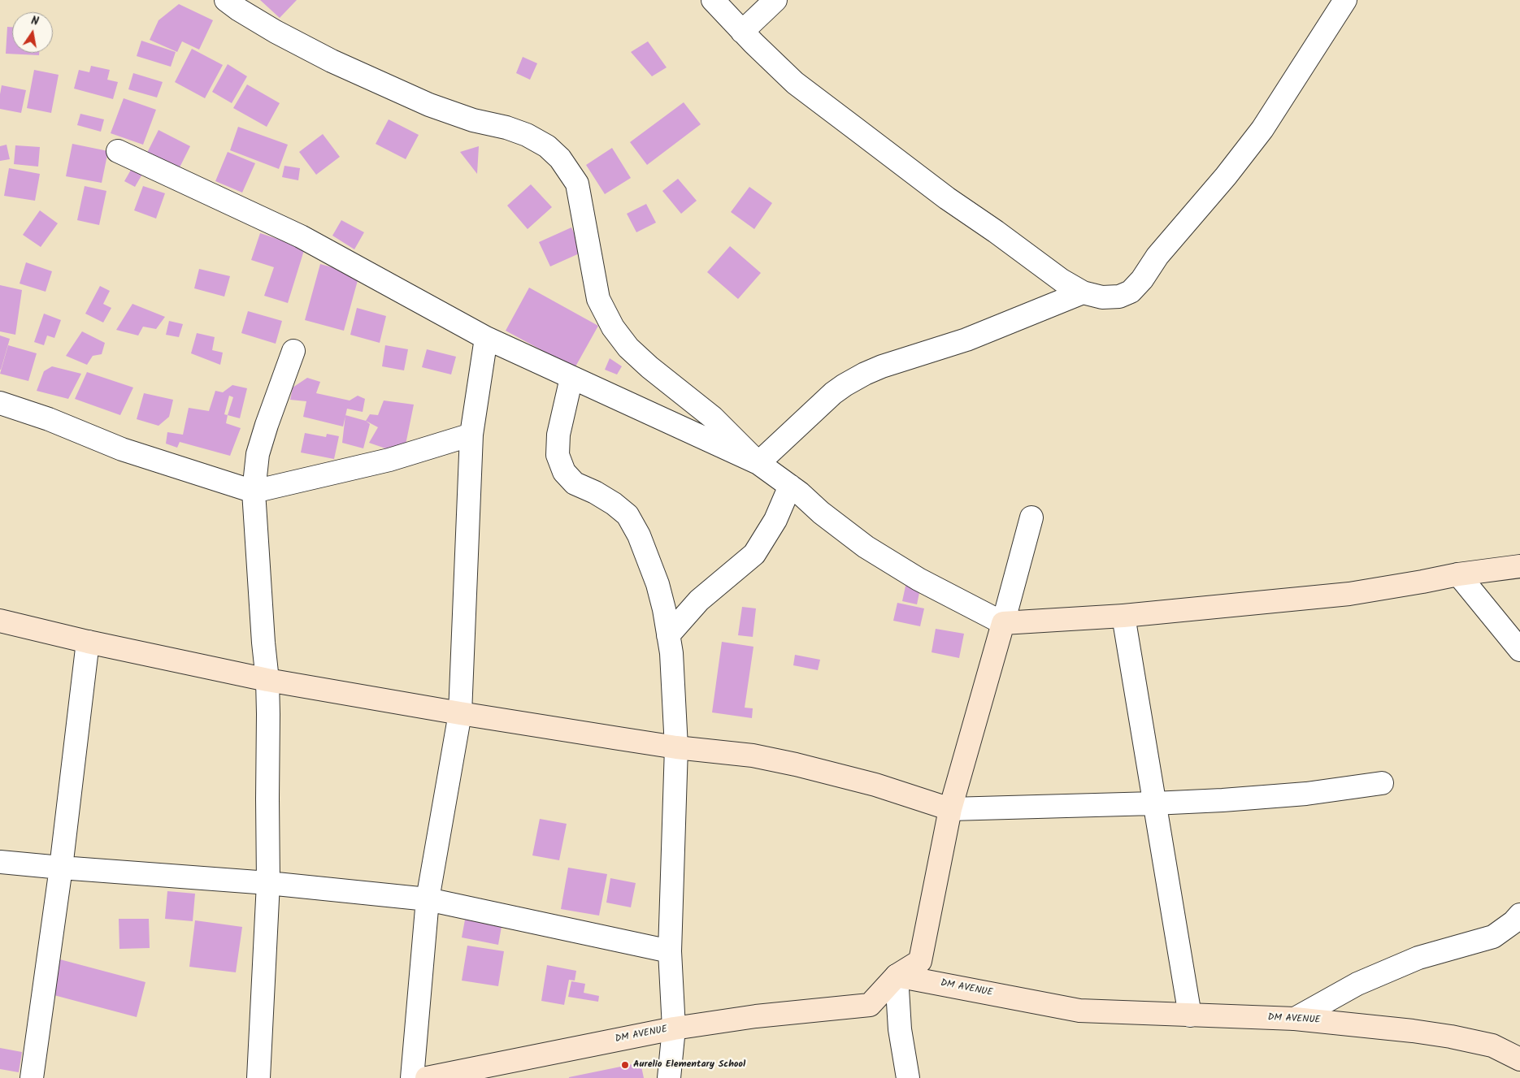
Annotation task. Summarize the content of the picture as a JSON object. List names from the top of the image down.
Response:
{
  "streets": {
    "street": ["DM AVENUE"]
  },
  "places": ["Aurelio Elementary School"],
  "north": "top"
}
